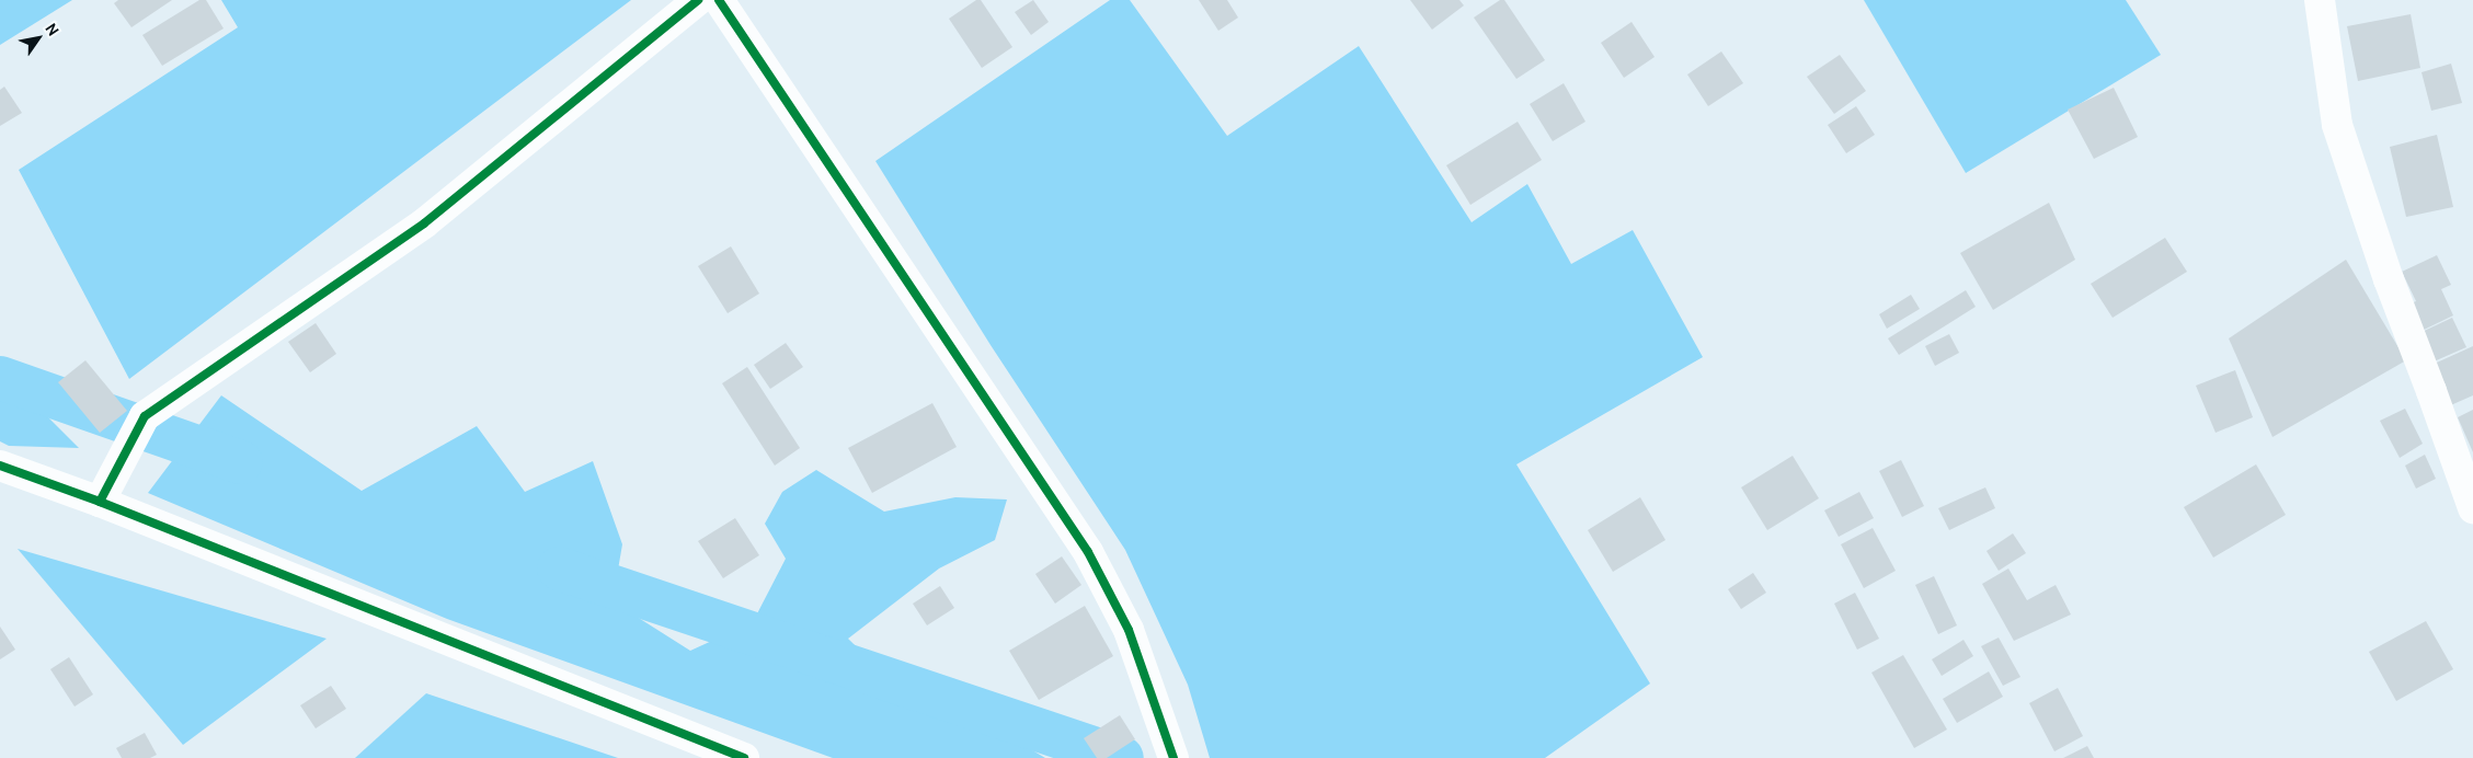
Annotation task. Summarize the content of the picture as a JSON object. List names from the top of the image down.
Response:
{
  "north": "top right"
}
